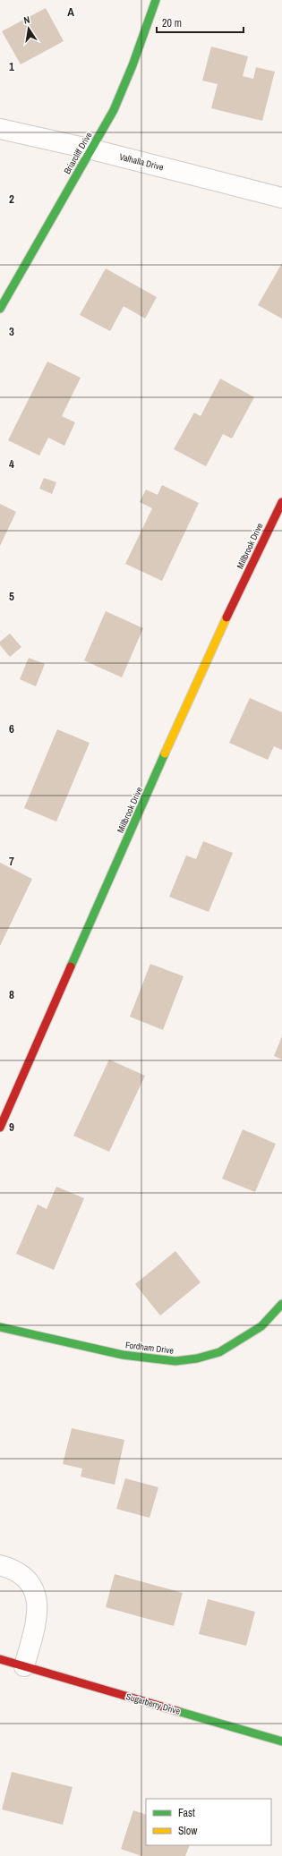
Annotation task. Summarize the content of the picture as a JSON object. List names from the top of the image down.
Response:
{
  "streets": {
    "street": [
      "Briarcliff Drive",
      "Valhalla Drive",
      "Millbrook Drive",
      "Fordham Drive",
      "Sugarberry Drive"
    ]
  },
  "crossings": [
    ["Briarcliff Drive", "Valhalla Drive"]
  ],
  "legend": ["Fast", "Slow"],
  "scale_bar": "20 m",
  "north": "top",
  "grid": {
    "columns": ["A"],
    "rows": [
      "1",
      "2",
      "3",
      "4",
      "5",
      "6",
      "7",
      "8",
      "9"
    ]
  }
}
